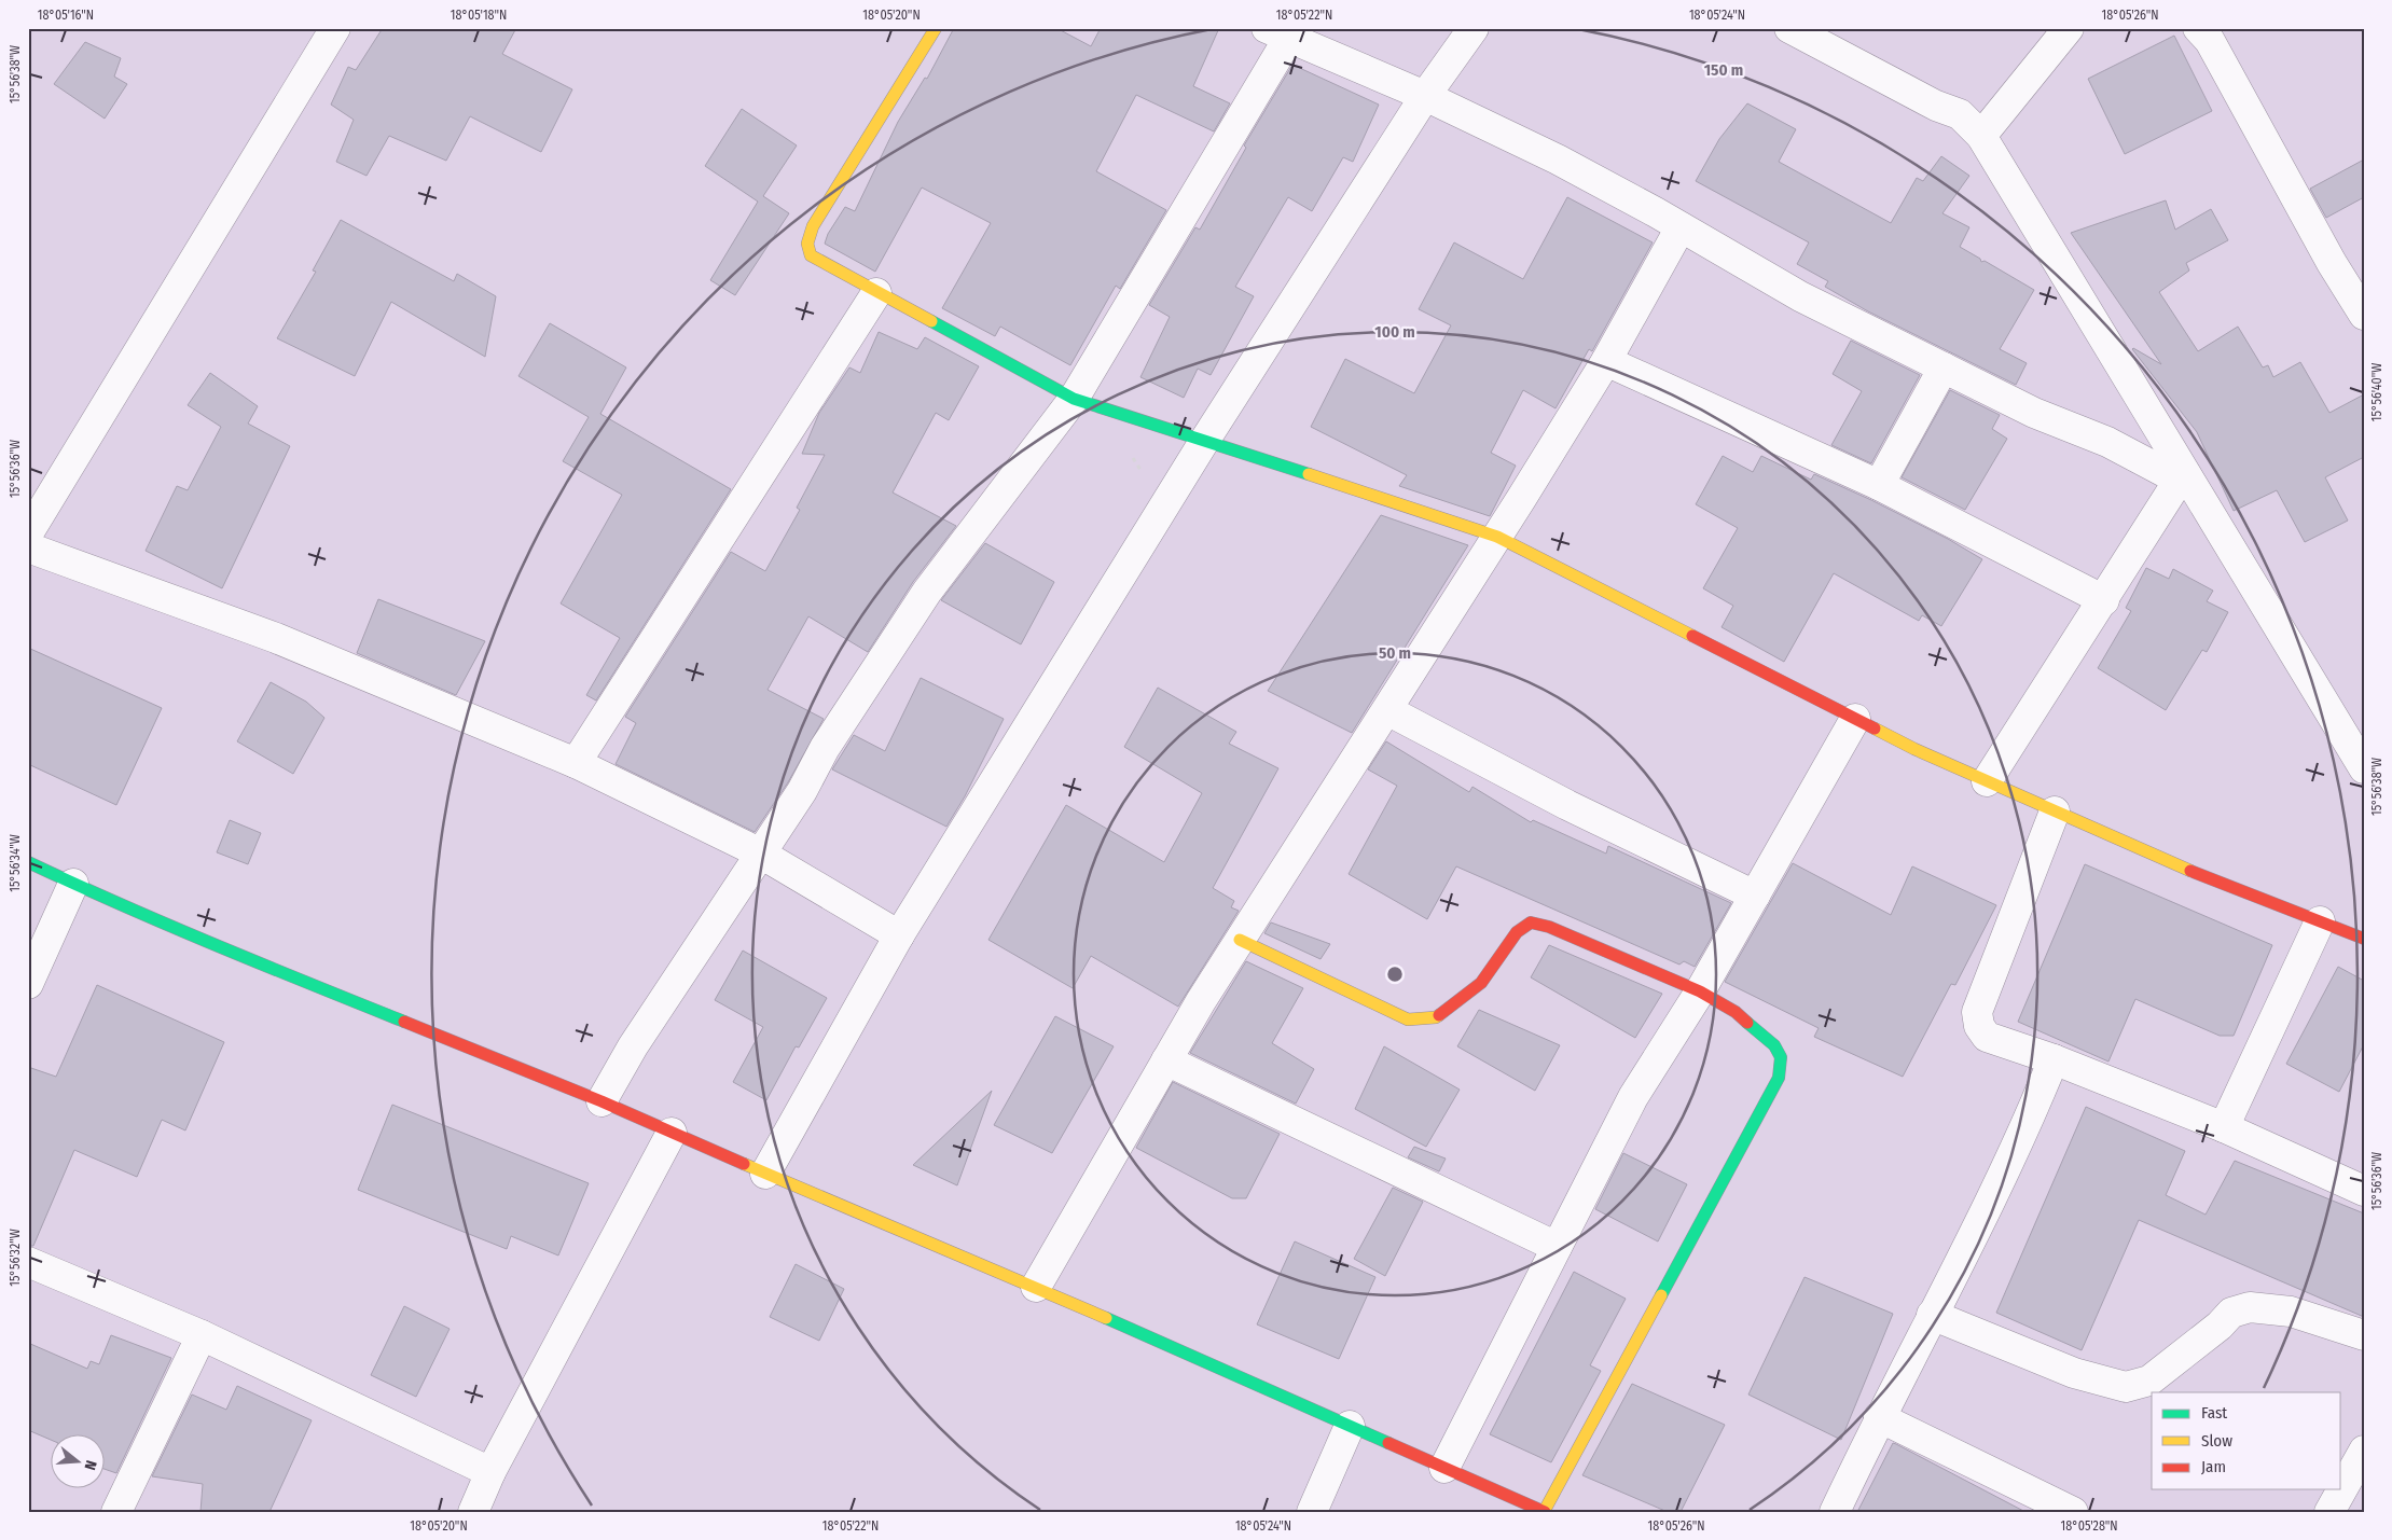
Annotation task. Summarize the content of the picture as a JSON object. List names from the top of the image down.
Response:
{
  "legend": ["Fast", "Slow", "Jam"],
  "north": "right",
  "coordinates": [
    "18°05'16\"N",
    "18°05'18\"N",
    "18°05'20\"N",
    "18°05'22\"N",
    "18°05'24\"N",
    "18°05'26\"N",
    "15°56'38\"W",
    "15°56'40\"W",
    "15°56'36\"W",
    "15°56'34\"W",
    "15°56'32\"W",
    "18°05'28\"N"
  ],
  "rings": ["150 m", "100 m", "50 m"]
}
